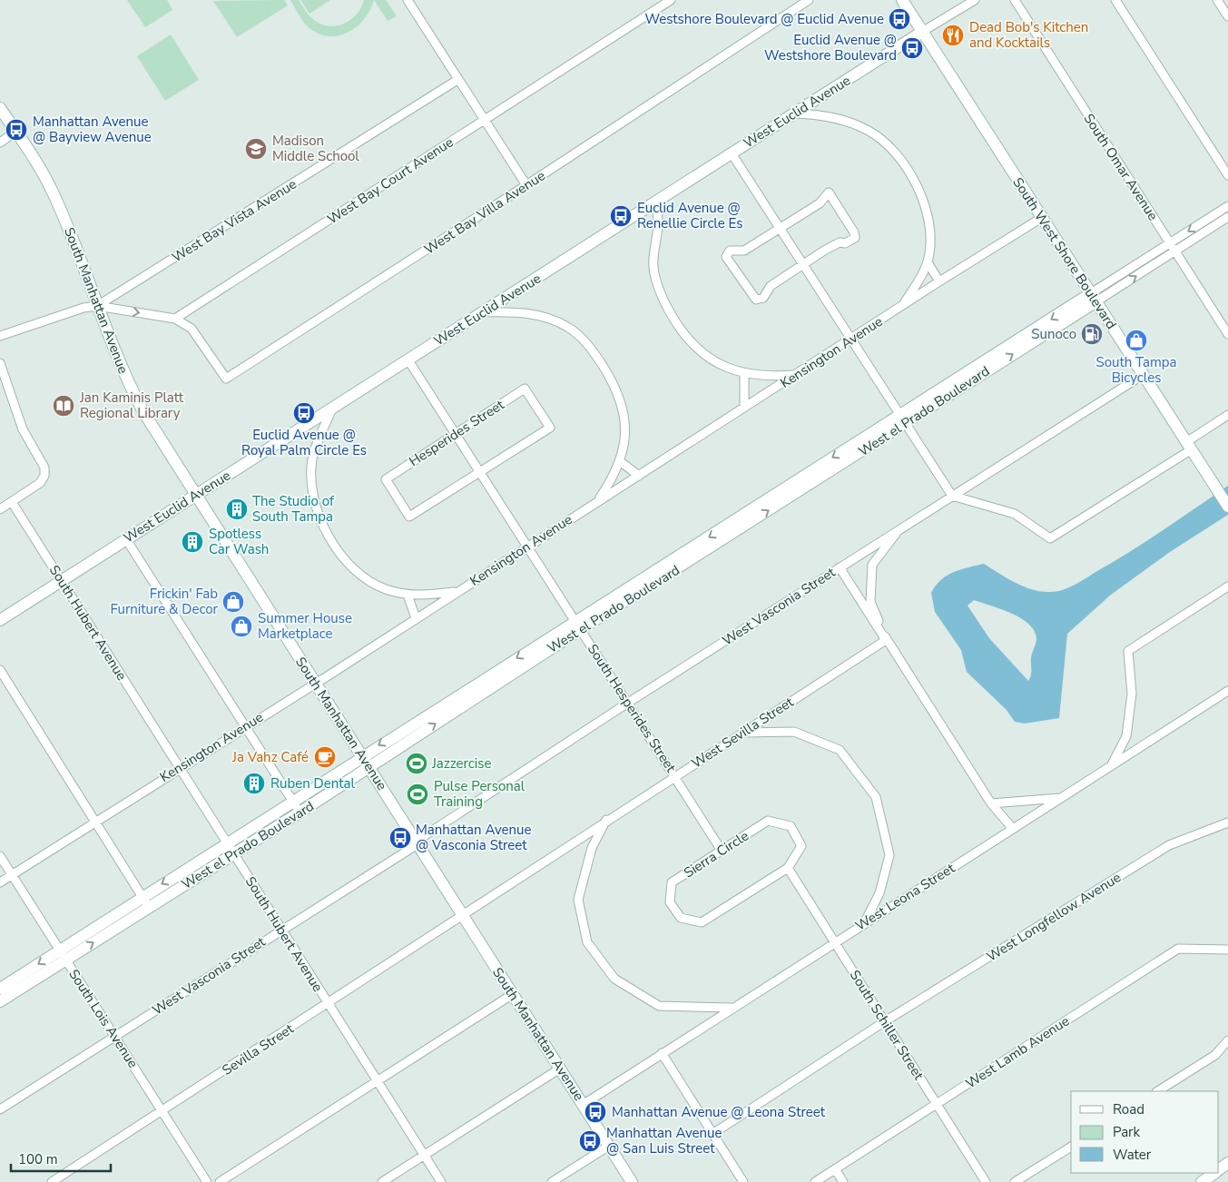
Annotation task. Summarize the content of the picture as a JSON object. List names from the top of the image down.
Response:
{
  "streets": {
    "street": [
      "West Euclid Avenue",
      "South Omar Avenue",
      "West Bay Court Avenue",
      "West Bay Villa Avenue",
      "West Bay Vista Avenue",
      "South West Shore Boulevard",
      "South Manhattan Avenue",
      "Kensington Avenue",
      "West el Prado Boulevard",
      "Hesperides Street",
      "West Vasconia Street",
      "South Hubert Avenue",
      "South Hesperides Street",
      "West Sevilla Street",
      "Sierra Circle",
      "West Leona Street",
      "West Longfellow Avenue",
      "South Lois Avenue",
      "South Schiller Street",
      "Sevilla Street",
      "West Lamb Avenue"
    ]
  },
  "crossings": [
    ["West Euclid Avenue", "South West Shore Boulevard"],
    ["West Euclid Avenue", "South Manhattan Avenue"],
    ["West Euclid Avenue", "South Hubert Avenue"],
    ["West Euclid Avenue", "South Hesperides Street"],
    ["South Omar Avenue", "West el Prado Boulevard"],
    ["West Bay Court Avenue", "West Bay Villa Avenue"],
    ["West Bay Vista Avenue", "South Manhattan Avenue"],
    ["South West Shore Boulevard", "Kensington Avenue"],
    ["South West Shore Boulevard", "West el Prado Boulevard"],
    ["South West Shore Boulevard", "West Vasconia Street"],
    ["South Manhattan Avenue", "Kensington Avenue"],
    ["South Manhattan Avenue", "West el Prado Boulevard"],
    ["South Manhattan Avenue", "West Vasconia Street"],
    ["South Manhattan Avenue", "West Sevilla Street"],
    ["South Manhattan Avenue", "West Leona Street"],
    ["South Manhattan Avenue", "Sevilla Street"],
    ["Kensington Avenue", "South Hubert Avenue"],
    ["Kensington Avenue", "South Hesperides Street"],
    ["Kensington Avenue", "South Lois Avenue"],
    ["West el Prado Boulevard", "South Hubert Avenue"],
    ["West el Prado Boulevard", "South Hesperides Street"],
    ["West el Prado Boulevard", "South Lois Avenue"],
    ["Hesperides Street", "South Hesperides Street"],
    ["West Vasconia Street", "South Hubert Avenue"],
    ["West Vasconia Street", "South Hesperides Street"],
    ["West Vasconia Street", "South Lois Avenue"],
    ["South Hubert Avenue", "Sevilla Street"],
    ["South Hesperides Street", "West Sevilla Street"],
    ["South Hesperides Street", "Sierra Circle"],
    ["West Sevilla Street", "Sevilla Street"],
    ["Sierra Circle", "South Schiller Street"],
    ["West Leona Street", "South Schiller Street"],
    ["West Longfellow Avenue", "South Schiller Street"],
    ["South Lois Avenue", "Sevilla Street"],
    ["South Schiller Street", "West Lamb Avenue"]
  ],
  "places": {
    "bus stop": [
      "Westshore Boulevard @ Euclid Avenue",
      "Euclid Avenue @ Westshore Boulevard",
      "Manhattan Avenue @ Bayview Avenue",
      "Euclid Avenue @ Renellie Circle Es",
      "Euclid Avenue @ Royal Palm Circle Es",
      "Manhattan Avenue @ Vasconia Street",
      "Manhattan Avenue @ Leona Street",
      "Manhattan Avenue @ San Luis Street"
    ],
    "restaurant": ["Dead Bob's Kitchen and Kocktails"],
    "school or university": ["Madison Middle School"],
    "fuel station": ["Sunoco"],
    "shop": ["South Tampa Bicycles", "Frickin' Fab Furniture & Decor", "Summer House Marketplace"],
    "library": ["Jan Kaminis Platt Regional Library"],
    "building": ["The Studio of South Tampa", "Spotless Car Wash", "Ruben Dental"],
    "cafe": ["Ja Vahz Café"],
    "sports": ["Jazzercise", "Pulse Personal Training"]
  },
  "legend": ["Road", "Park", "Water"],
  "scale_bar": "100 m"
}
